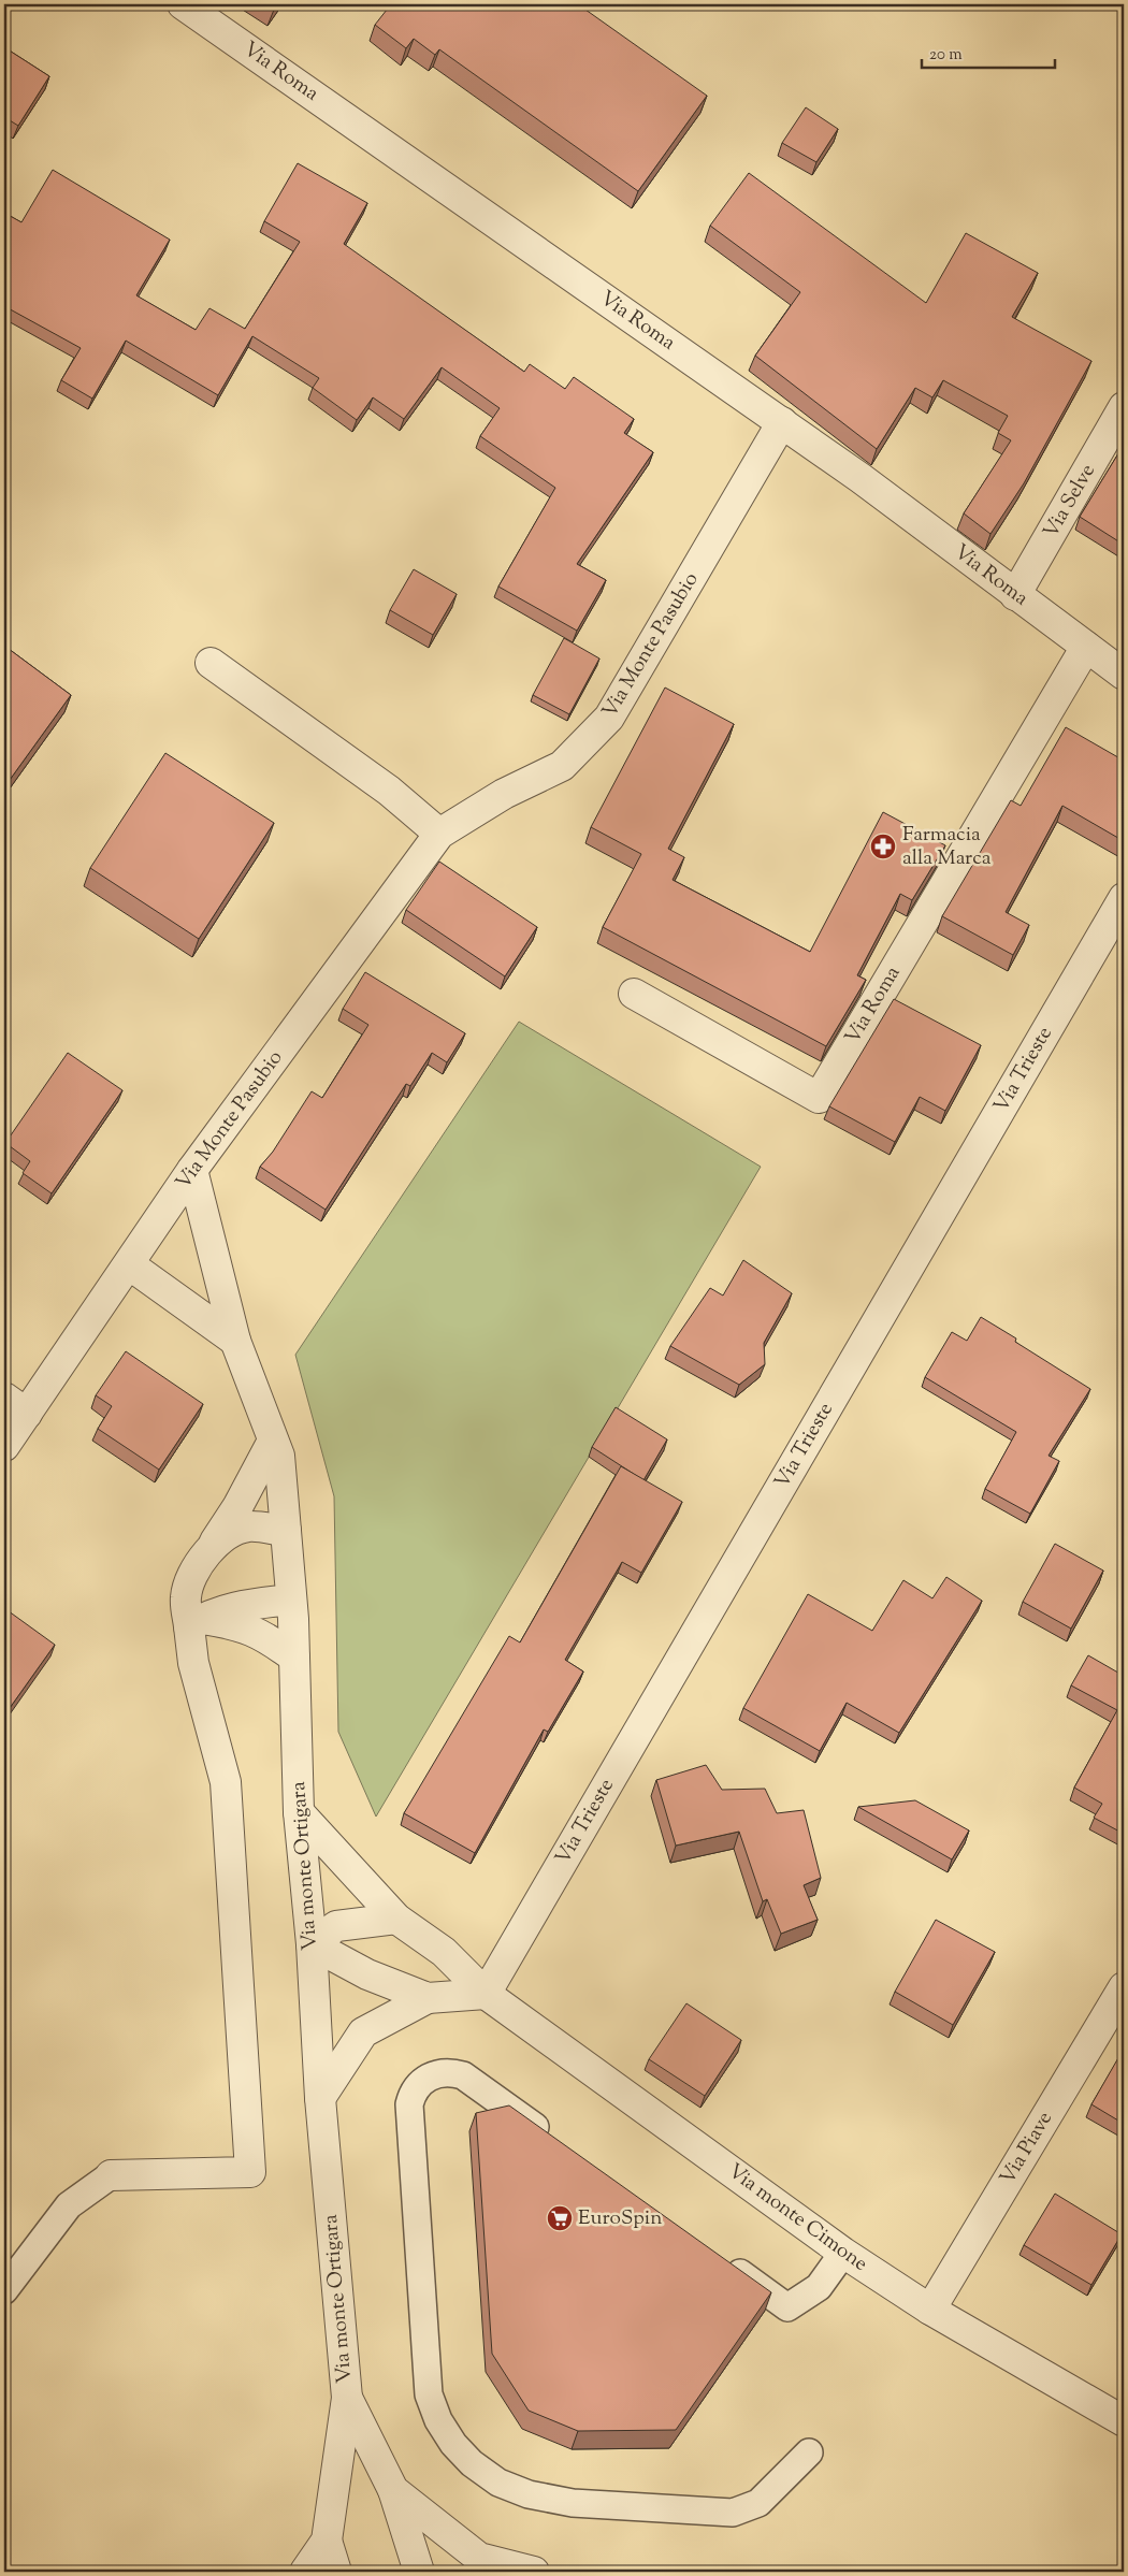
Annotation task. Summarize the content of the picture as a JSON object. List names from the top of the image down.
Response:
{
  "streets": {
    "street": [
      "Via Roma",
      "Via Selve",
      "Via Monte Pasubio",
      "Via Trieste",
      "Via monte Ortigara",
      "Via Piave",
      "Via monte Cimone"
    ]
  },
  "crossings": [
    ["Via Roma", "Via Selve"],
    ["Via Roma", "Via Monte Pasubio"],
    ["Via Monte Pasubio", "Via monte Ortigara"],
    ["Via Trieste", "Via monte Cimone"],
    ["Via monte Ortigara", "Via monte Cimone"],
    ["Via Piave", "Via monte Cimone"]
  ],
  "places": {
    "pharmacy": ["Farmacia alla Marca"],
    "supermarket": ["EuroSpin"]
  },
  "scale_bar": "20 m"
}
